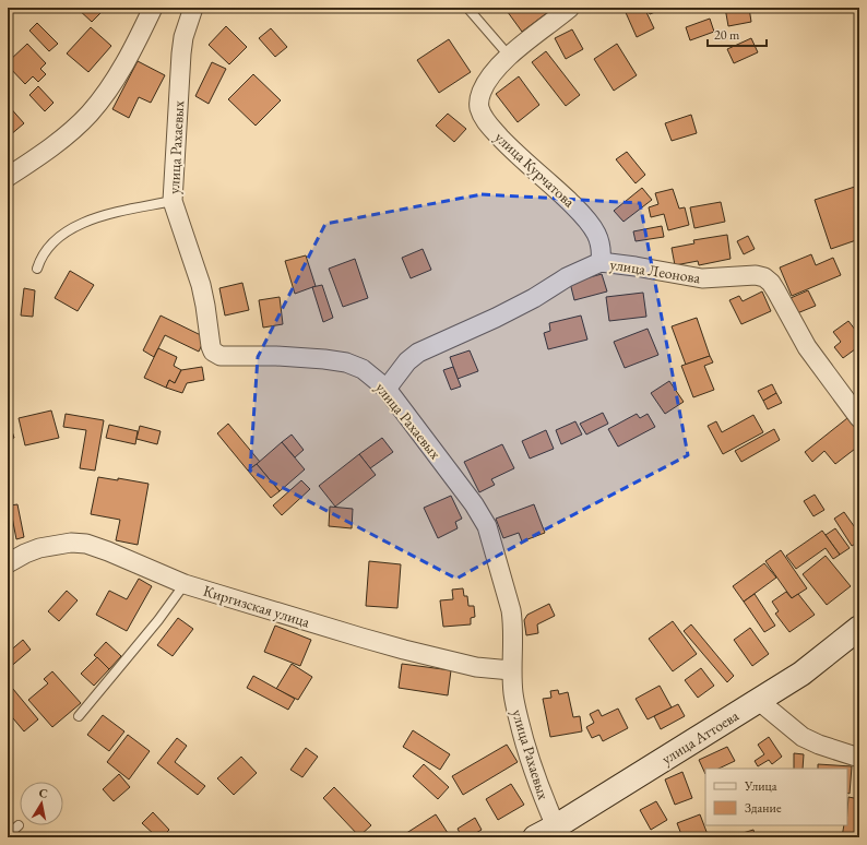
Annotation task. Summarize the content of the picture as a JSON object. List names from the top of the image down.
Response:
{
  "streets": {
    "street": [
      "улица Рахаевых",
      "улица Курчатова",
      "улица Леонова",
      "Киргизская улица",
      "улица Аттоева"
    ]
  },
  "crossings": [
    ["улица Рахаевых", "улица Леонова"],
    ["улица Рахаевых", "Киргизская улица"],
    ["улица Рахаевых", "улица Аттоева"],
    ["улица Курчатова", "улица Леонова"]
  ],
  "legend": ["Улица", "Здание"],
  "scale_bar": "20 m",
  "north": "top"
}
